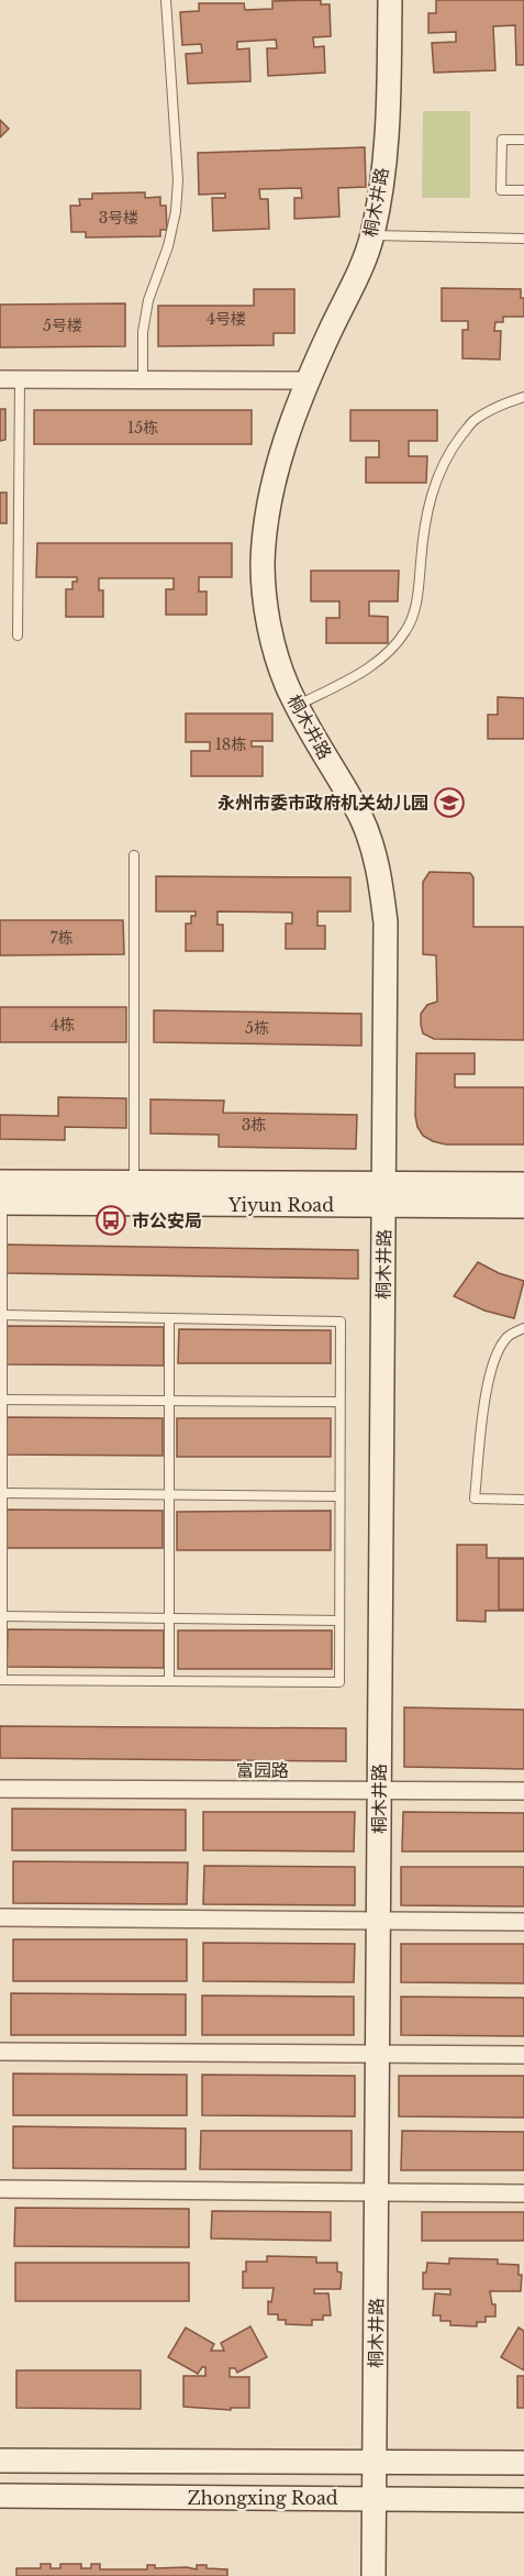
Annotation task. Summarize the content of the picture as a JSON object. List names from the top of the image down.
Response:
{
  "streets": {
    "street": [
      "桐木井路",
      "Yiyun Road",
      "富园路",
      "Zhongxing Road"
    ]
  },
  "crossings": [
    ["桐木井路", "Yiyun Road"],
    ["桐木井路", "富园路"],
    ["桐木井路", "Zhongxing Road"]
  ],
  "places": {
    "school or university": ["永州市委市政府机关幼儿园"],
    "bus stop": ["市公安局"]
  },
  "house_numbers": [
    "3号楼",
    "4号楼",
    "5号楼",
    "15栋",
    "18栋",
    "7栋",
    "4栋",
    "5栋",
    "3栋"
  ]
}
